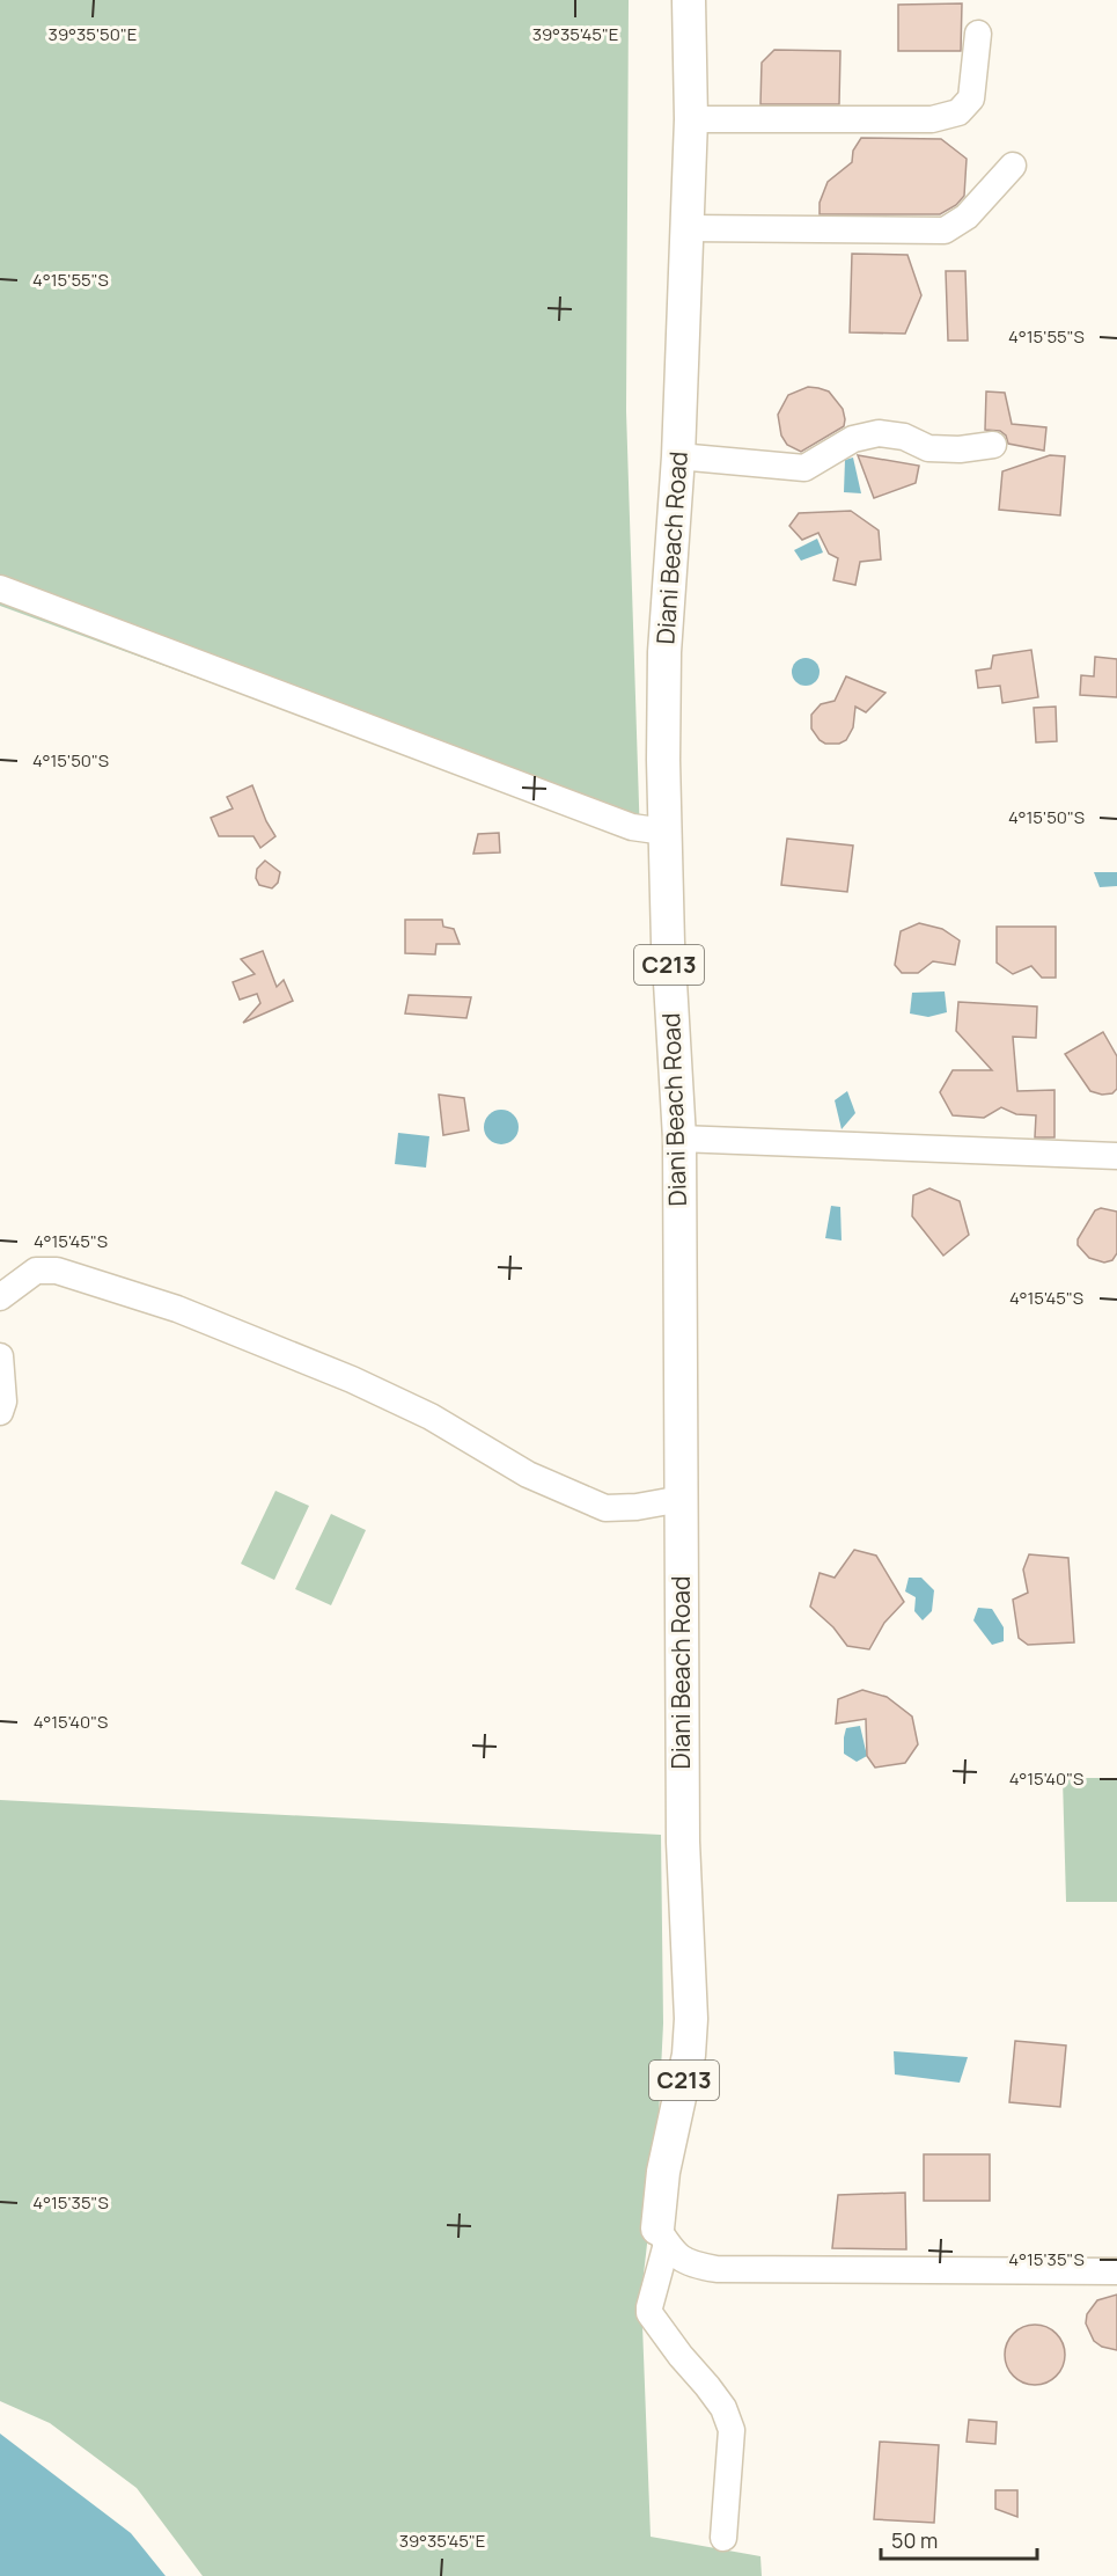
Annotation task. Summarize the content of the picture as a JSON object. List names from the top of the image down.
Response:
{
  "streets": {
    "main road": ["Diani Beach Road", "C213"]
  },
  "scale_bar": "50 m",
  "coordinates": [
    "39°35'50\"E",
    "39°35'45\"E",
    "4°15'55\"S",
    "4°15'50\"S",
    "4°15'45\"S",
    "4°15'40\"S",
    "4°15'35\"S"
  ]
}
